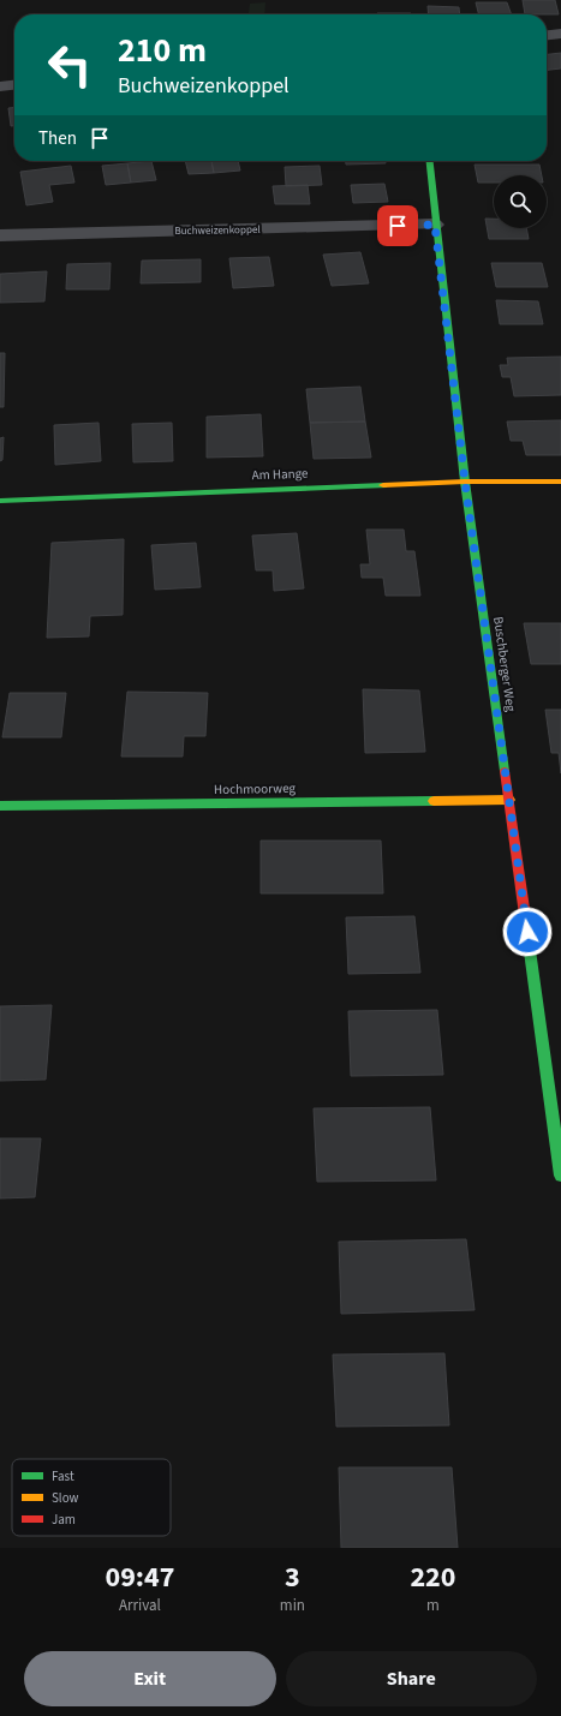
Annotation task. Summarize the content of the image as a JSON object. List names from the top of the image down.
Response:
{
  "streets": {
    "street": [
      "Buchweizenkoppel",
      "Am Hange",
      "Buschberger Weg",
      "Hochmoorweg"
    ]
  },
  "crossings": [
    ["Buchweizenkoppel", "Buschberger Weg"],
    ["Am Hange", "Buschberger Weg"],
    ["Buschberger Weg", "Hochmoorweg"]
  ],
  "legend": ["Fast", "Slow", "Jam"],
  "page": {
    "turn": ["210 m", "Buchweizenkoppel"],
    "then": "Then",
    "eta": [
      "09:47",
      "Arrival",
      "3",
      "min",
      "220",
      "m"
    ],
    "buttons": ["Exit", "Share"]
  }
}
